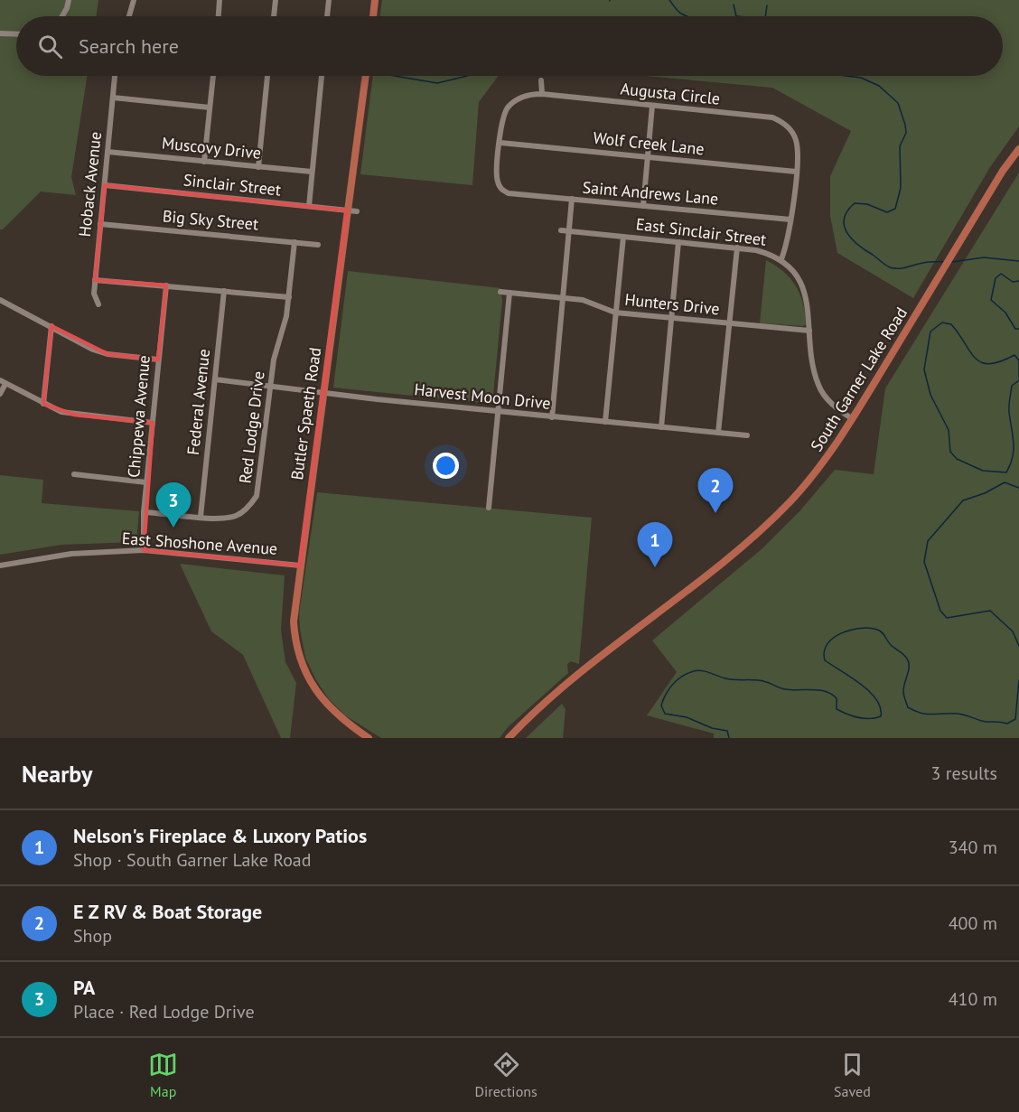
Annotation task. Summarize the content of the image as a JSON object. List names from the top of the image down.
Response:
{
  "streets": {
    "main road": ["South Garner Lake Road", "Butler Spaeth Road"],
    "street": [
      "Augusta Circle",
      "Wolf Creek Lane",
      "Muscovy Drive",
      "Hoback Avenue",
      "Sinclair Street",
      "Saint Andrews Lane",
      "Big Sky Street",
      "East Sinclair Street",
      "Hunters Drive",
      "Harvest Moon Drive",
      "Federal Avenue",
      "Chippewa Avenue",
      "Red Lodge Drive",
      "East Shoshone Avenue"
    ]
  },
  "crossings": [
    ["Augusta Circle", "Wolf Creek Lane"],
    ["Augusta Circle", "Saint Andrews Lane"],
    ["Augusta Circle", "East Sinclair Street"],
    ["Muscovy Drive", "Hoback Avenue"],
    ["Hoback Avenue", "Sinclair Street"],
    ["Hoback Avenue", "Big Sky Street"],
    ["Sinclair Street", "Butler Spaeth Road"],
    ["Big Sky Street", "Red Lodge Drive"],
    ["East Sinclair Street", "Hunters Drive"],
    ["East Sinclair Street", "South Garner Lake Road"],
    ["Harvest Moon Drive", "Federal Avenue"],
    ["Harvest Moon Drive", "Butler Spaeth Road"],
    ["Harvest Moon Drive", "Red Lodge Drive"],
    ["Federal Avenue", "Red Lodge Drive"],
    ["Butler Spaeth Road", "East Shoshone Avenue"],
    ["Chippewa Avenue", "Red Lodge Drive"],
    ["Chippewa Avenue", "East Shoshone Avenue"]
  ],
  "page": {
    "search": "Search here",
    "pins": ["2", "3", "1"],
    "heading": ["Nearby", "3 results"],
    "list": [
      {
        "mark": "1",
        "name": "Nelson's Fireplace & Luxory Patios",
        "note": "Shop · South Garner Lake Road",
        "value": "340 m"
      },
      {
        "mark": "2",
        "name": "E Z RV & Boat Storage",
        "note": "Shop",
        "value": "400 m"
      },
      {
        "mark": "3",
        "name": "PA",
        "note": "Place · Red Lodge Drive",
        "value": "410 m"
      }
    ],
    "nav": ["Map", "Directions", "Saved"]
  }
}
